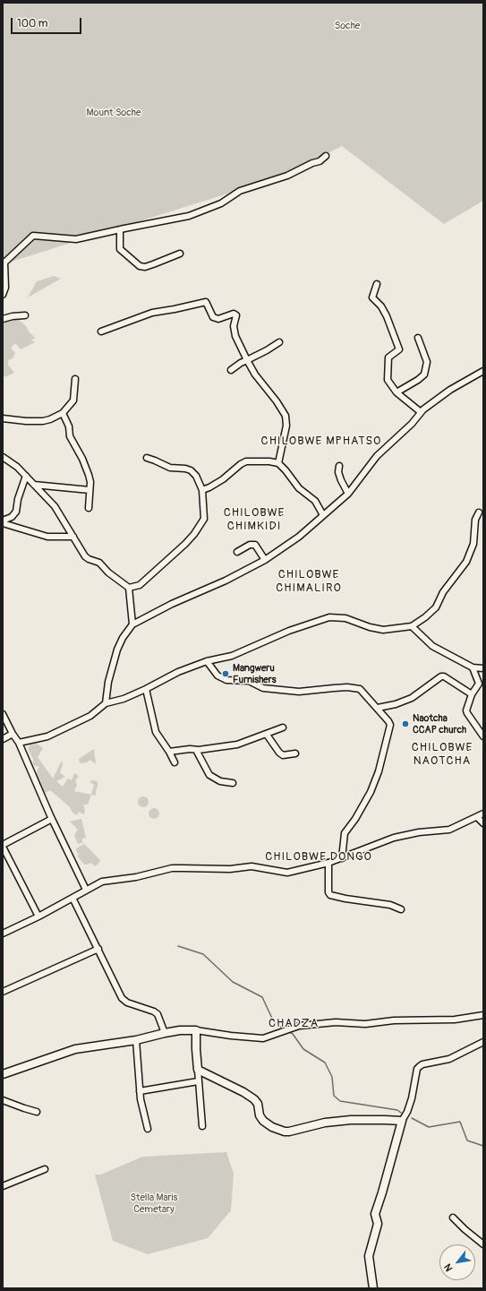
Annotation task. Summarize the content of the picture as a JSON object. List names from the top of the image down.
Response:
{
  "districts": [
    "CHILOBWE MPHATSO",
    "CHILOBWE CHIMKIDI",
    "CHILOBWE CHIMALIRO",
    "CHILOBWE NAOTCHA",
    "CHILOBWE DONGO",
    "CHADZA"
  ],
  "parks": ["Soche", "Mount Soche", "Stella Maris Cemetary"],
  "places": ["Mangweru Furnishers", "Naotcha CCAP church"],
  "scale_bar": "100 m",
  "north": "bottom left"
}
